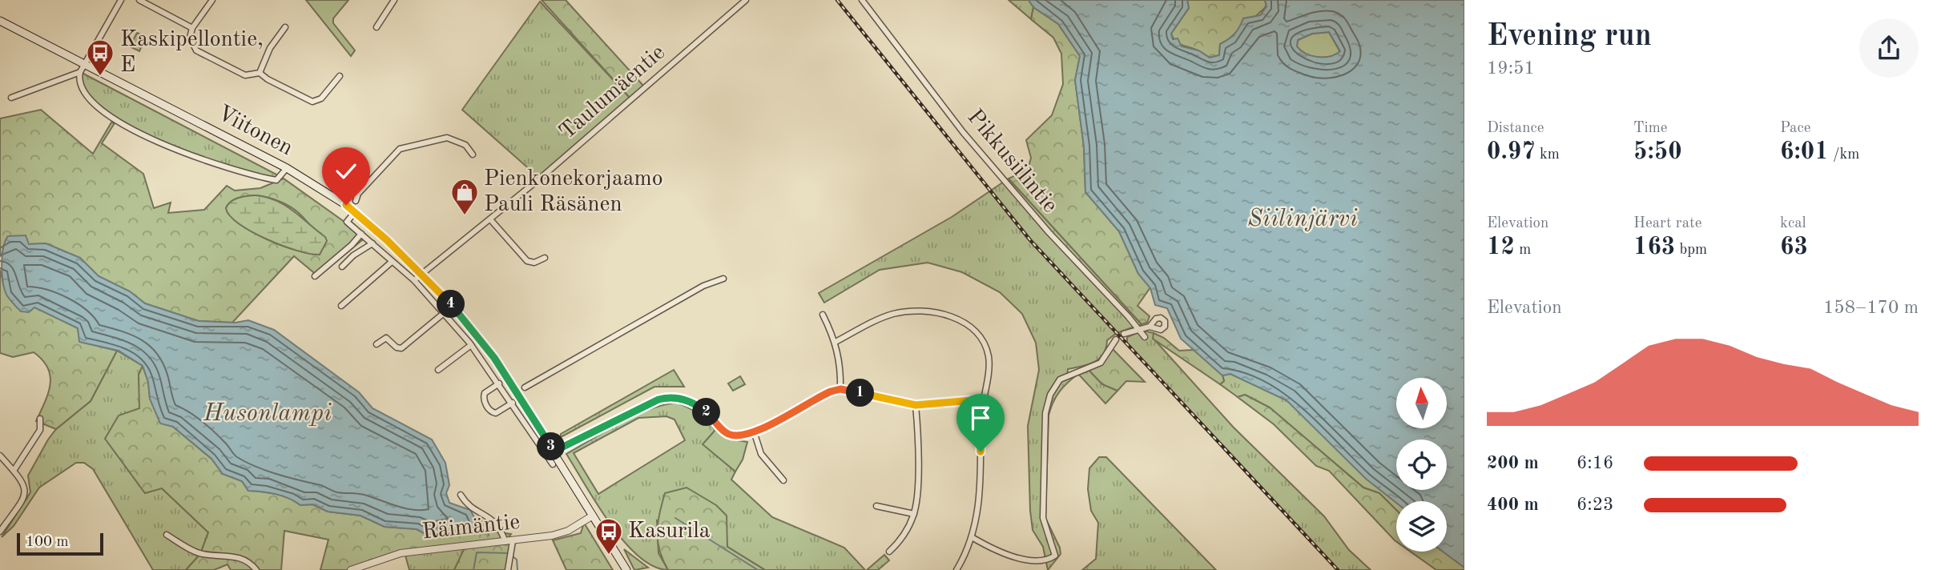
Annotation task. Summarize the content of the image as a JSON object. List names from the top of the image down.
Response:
{
  "streets": {
    "main road": ["Viitonen"],
    "street": ["Taulumäentie", "Pikkusiilintie", "Räimäntie"]
  },
  "crossings": [
    ["Taulumäentie", "Viitonen"],
    ["Viitonen", "Räimäntie"]
  ],
  "water": ["Siilinjärvi", "Husonlampi"],
  "places": {
    "bus stop": ["Kaskipellontie, E", "Kasurila"],
    "shop": ["Pienkonekorjaamo Pauli Räsänen"]
  },
  "scale_bar": "100 m",
  "north": "top",
  "page": {
    "heading": ["Evening run", "19:51"],
    "stats": [
      ["Distance", "0.97 km"],
      ["Time", "5:50"],
      ["Pace", "6:01 /km"],
      ["Elevation", "12 m"],
      ["Heart rate", "163 bpm"],
      ["kcal", "63"]
    ],
    "chart": ["Elevation", "158–170 m"],
    "pins": [
      "4",
      "1",
      "2",
      "3"
    ],
    "list": [
      {
        "name": "200 m",
        "note": "6:16"
      },
      {
        "name": "400 m",
        "note": "6:23"
      }
    ],
    "scale": "100 m"
  }
}
